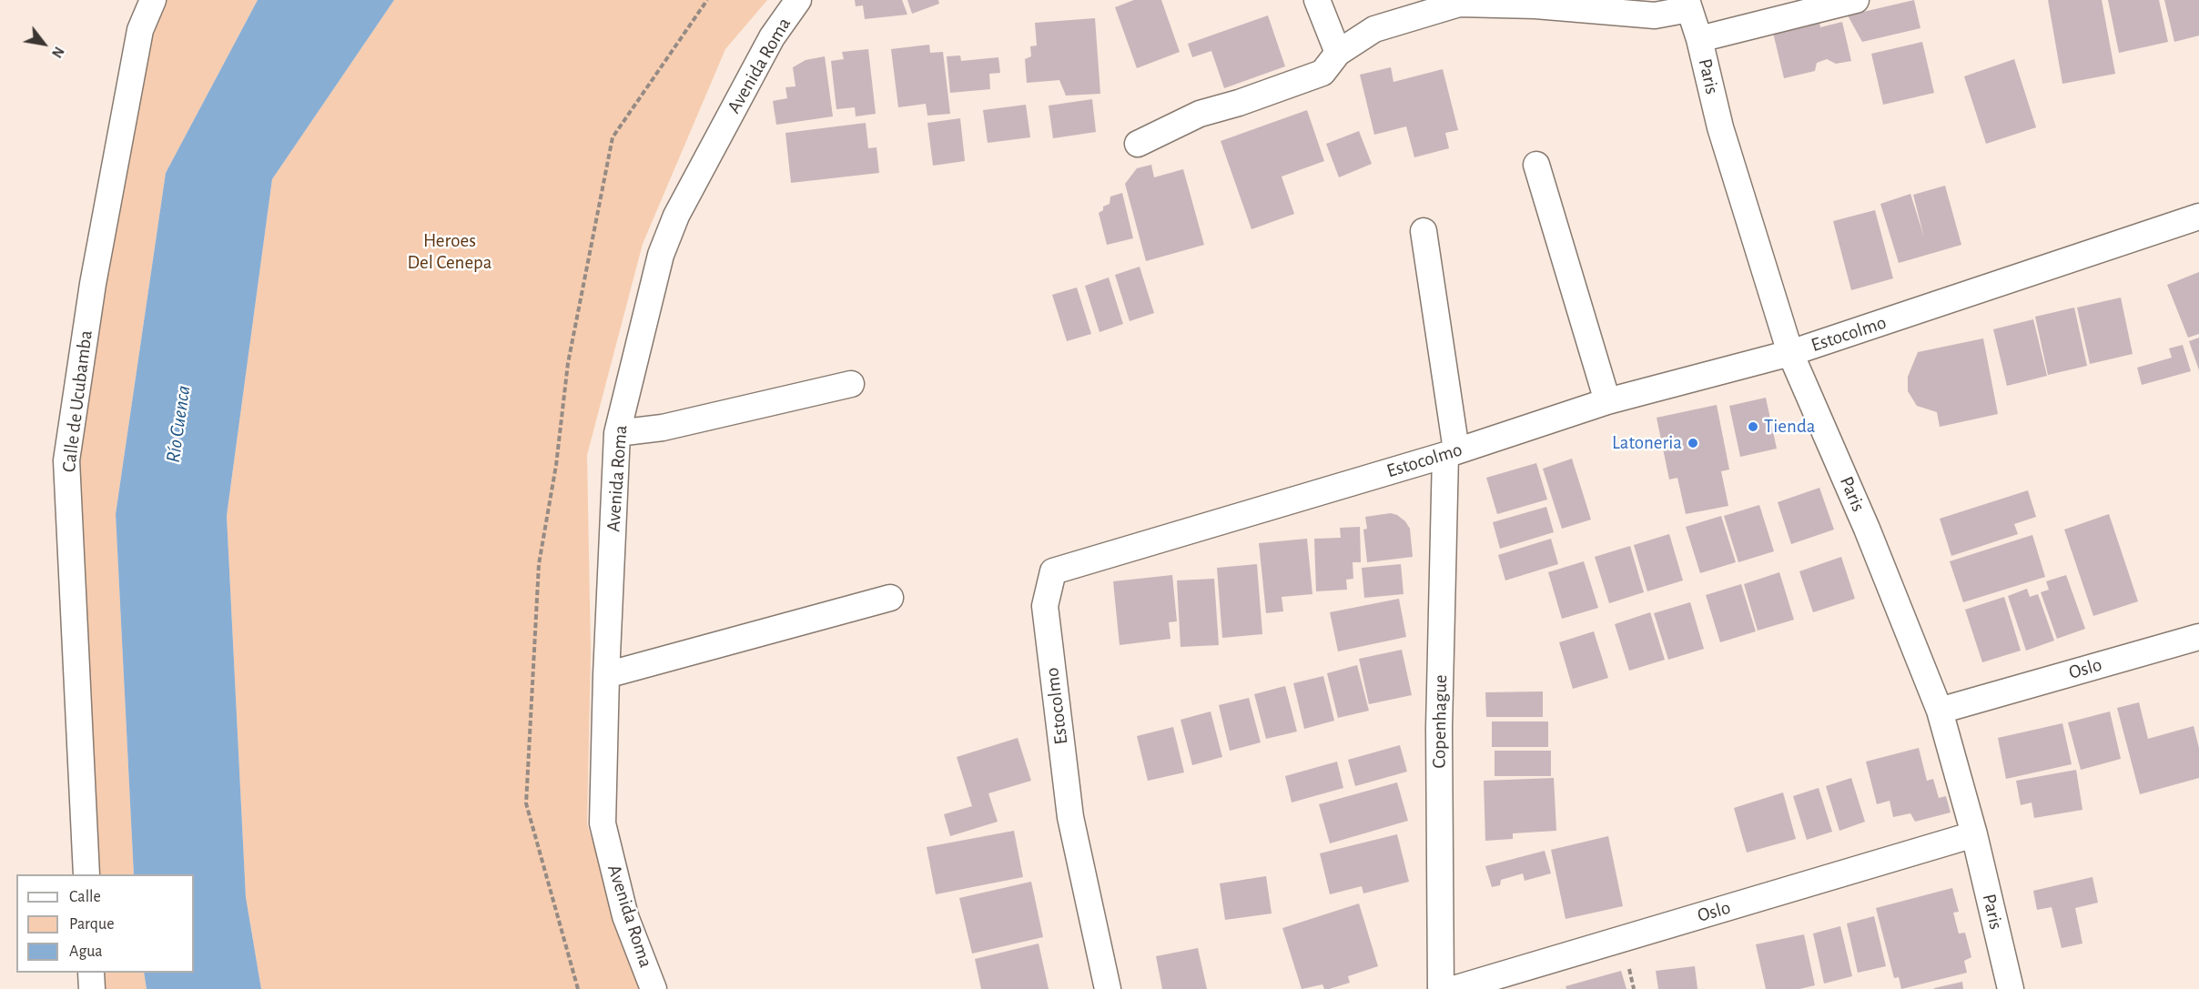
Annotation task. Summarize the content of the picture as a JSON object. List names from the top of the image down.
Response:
{
  "streets": {
    "street": [
      "Avenida Roma",
      "Paris",
      "Estocolmo",
      "Calle de Ucubamba",
      "Oslo",
      "Copenhague"
    ]
  },
  "crossings": [
    ["Paris", "Estocolmo"],
    ["Paris", "Oslo"],
    ["Estocolmo", "Copenhague"]
  ],
  "water": ["Río Cuenca"],
  "parks": ["Heroes Del Cenepa"],
  "places": ["Tienda", "Latoneria"],
  "legend": ["Calle", "Parque", "Agua"],
  "north": "bottom right"
}
